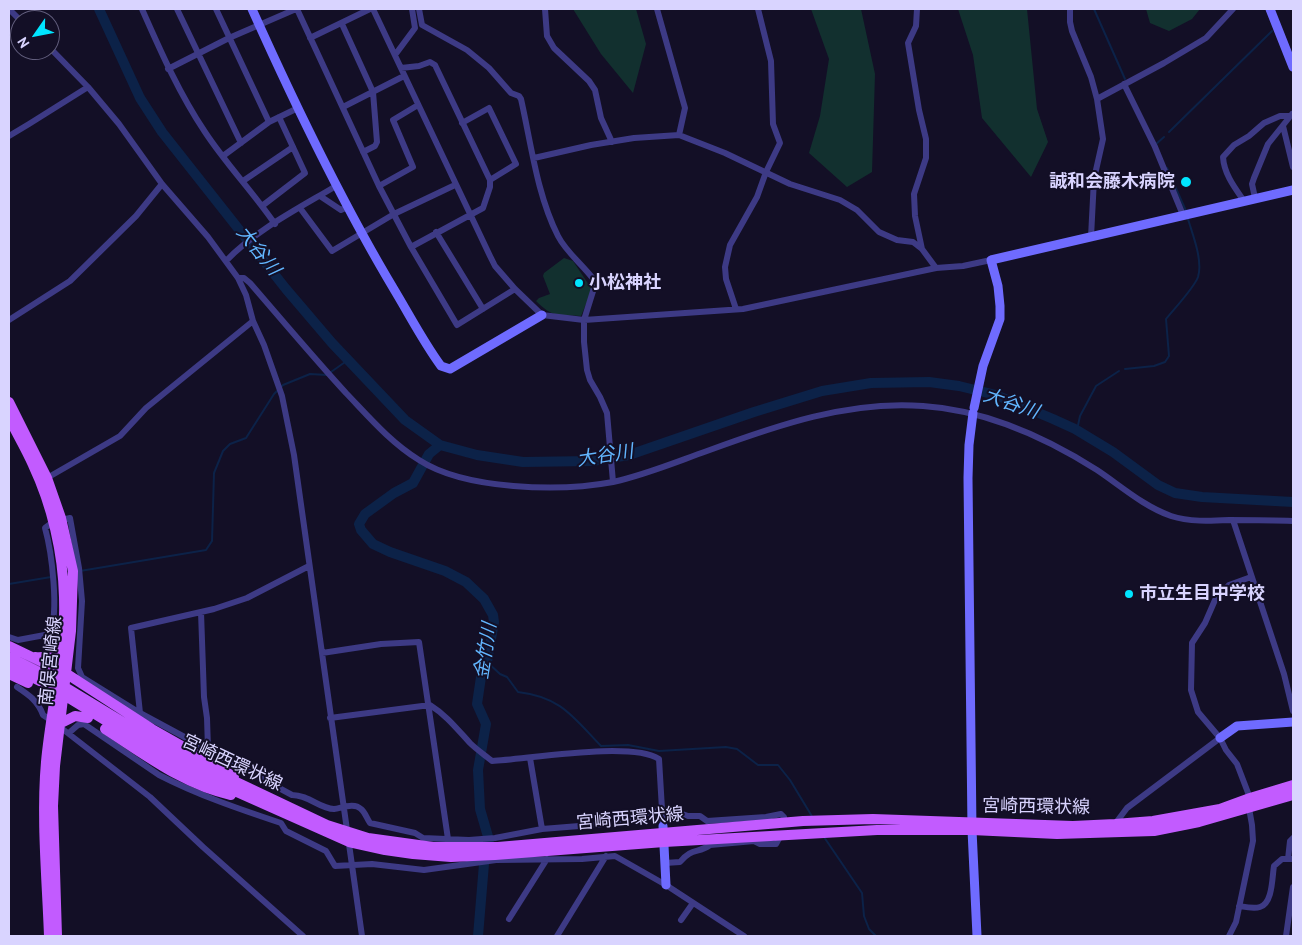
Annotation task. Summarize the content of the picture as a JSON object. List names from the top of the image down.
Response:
{
  "streets": {
    "main road": ["南俣宮崎線", "宮崎西環状線"]
  },
  "water": ["大谷川", "金竹川"],
  "places": ["誠和会藤木病院", "小松神社", "市立生目中学校"],
  "north": "bottom left"
}
